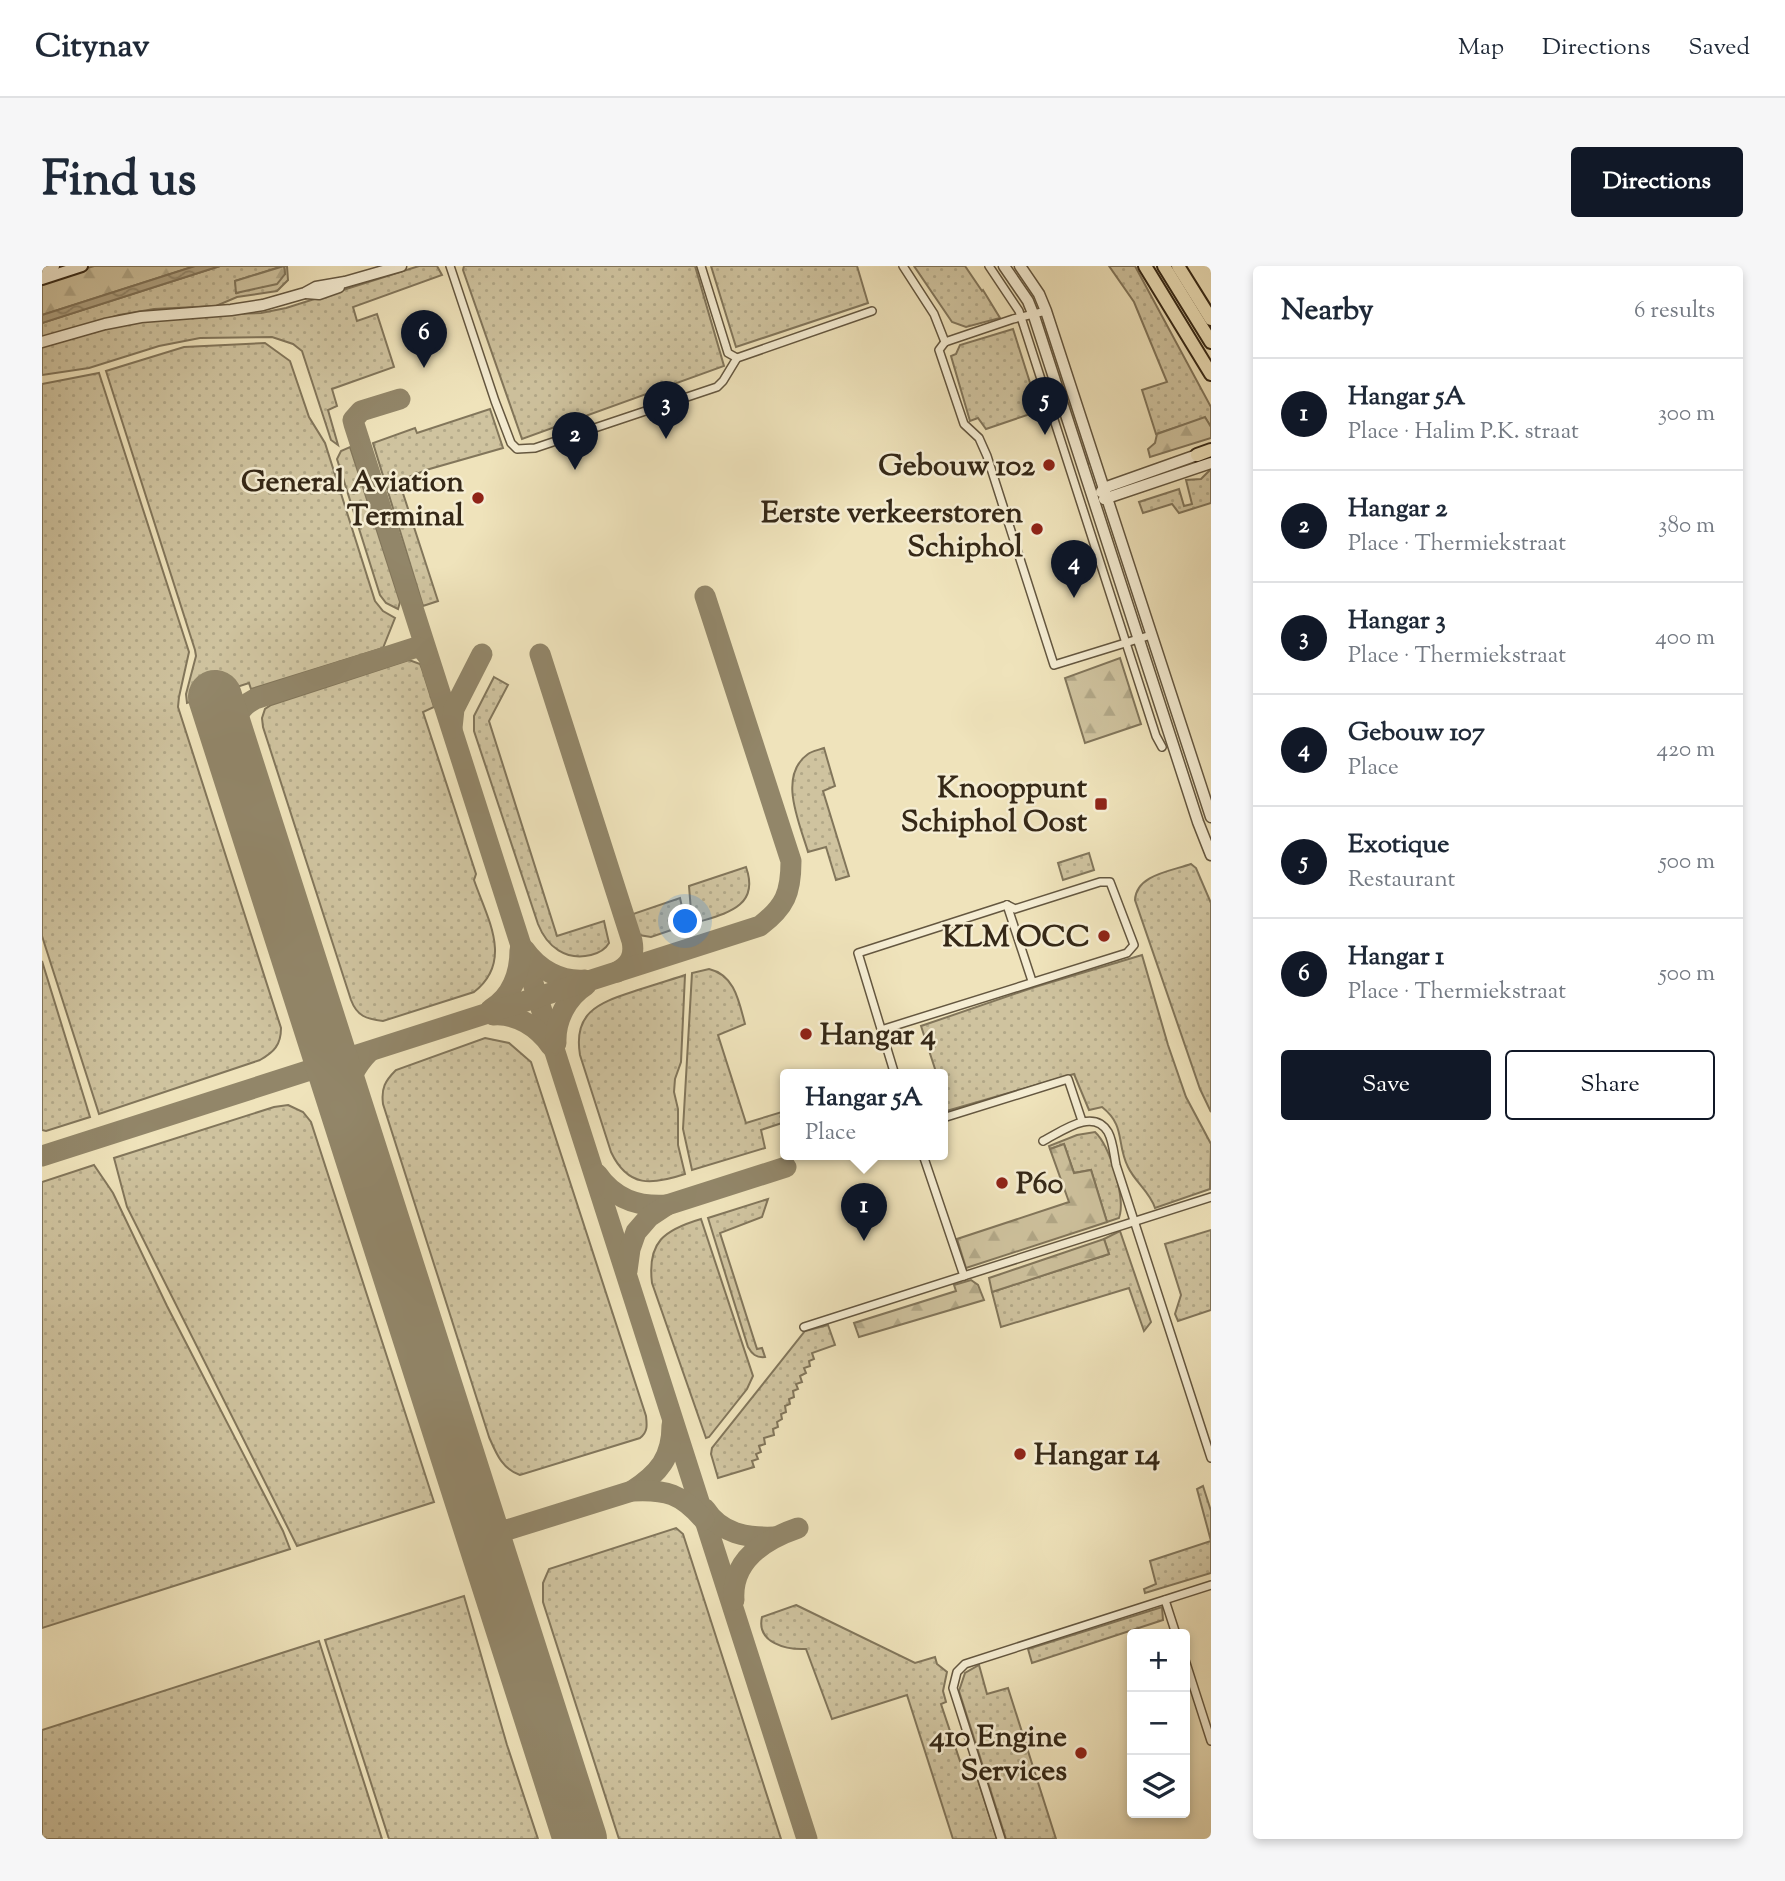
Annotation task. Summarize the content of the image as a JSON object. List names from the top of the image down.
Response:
{
  "places": {
    "other": [
      "Gebouw 102",
      "General Aviation Terminal",
      "Eerste verkeerstoren Schiphol",
      "KLM OCC",
      "Hangar 4",
      "P60",
      "Hangar 14",
      "410 Engine Services"
    ],
    "transit": ["Knooppunt Schiphol Oost"]
  },
  "page": {
    "header": "Citynav",
    "nav": ["Map", "Directions", "Saved"],
    "title": "Find us",
    "buttons": [
      "Directions",
      ["Save", "Share"]
    ],
    "heading": ["Nearby", "6 results"],
    "pins": [
      "6",
      "5",
      "3",
      "2",
      "4",
      "1"
    ],
    "list": [
      {
        "mark": "1",
        "name": "Hangar 5A",
        "note": "Place · Halim P.K. straat",
        "value": "300 m"
      },
      {
        "mark": "2",
        "name": "Hangar 2",
        "note": "Place · Thermiekstraat",
        "value": "380 m"
      },
      {
        "mark": "3",
        "name": "Hangar 3",
        "note": "Place · Thermiekstraat",
        "value": "400 m"
      },
      {
        "mark": "4",
        "name": "Gebouw 107",
        "note": "Place",
        "value": "420 m"
      },
      {
        "mark": "5",
        "name": "Exotique",
        "note": "Restaurant",
        "value": "500 m"
      },
      {
        "mark": "6",
        "name": "Hangar 1",
        "note": "Place · Thermiekstraat",
        "value": "500 m"
      }
    ],
    "popup": ["Hangar 5A", "Place"],
    "map_buttons": ["+", "−"]
  }
}
